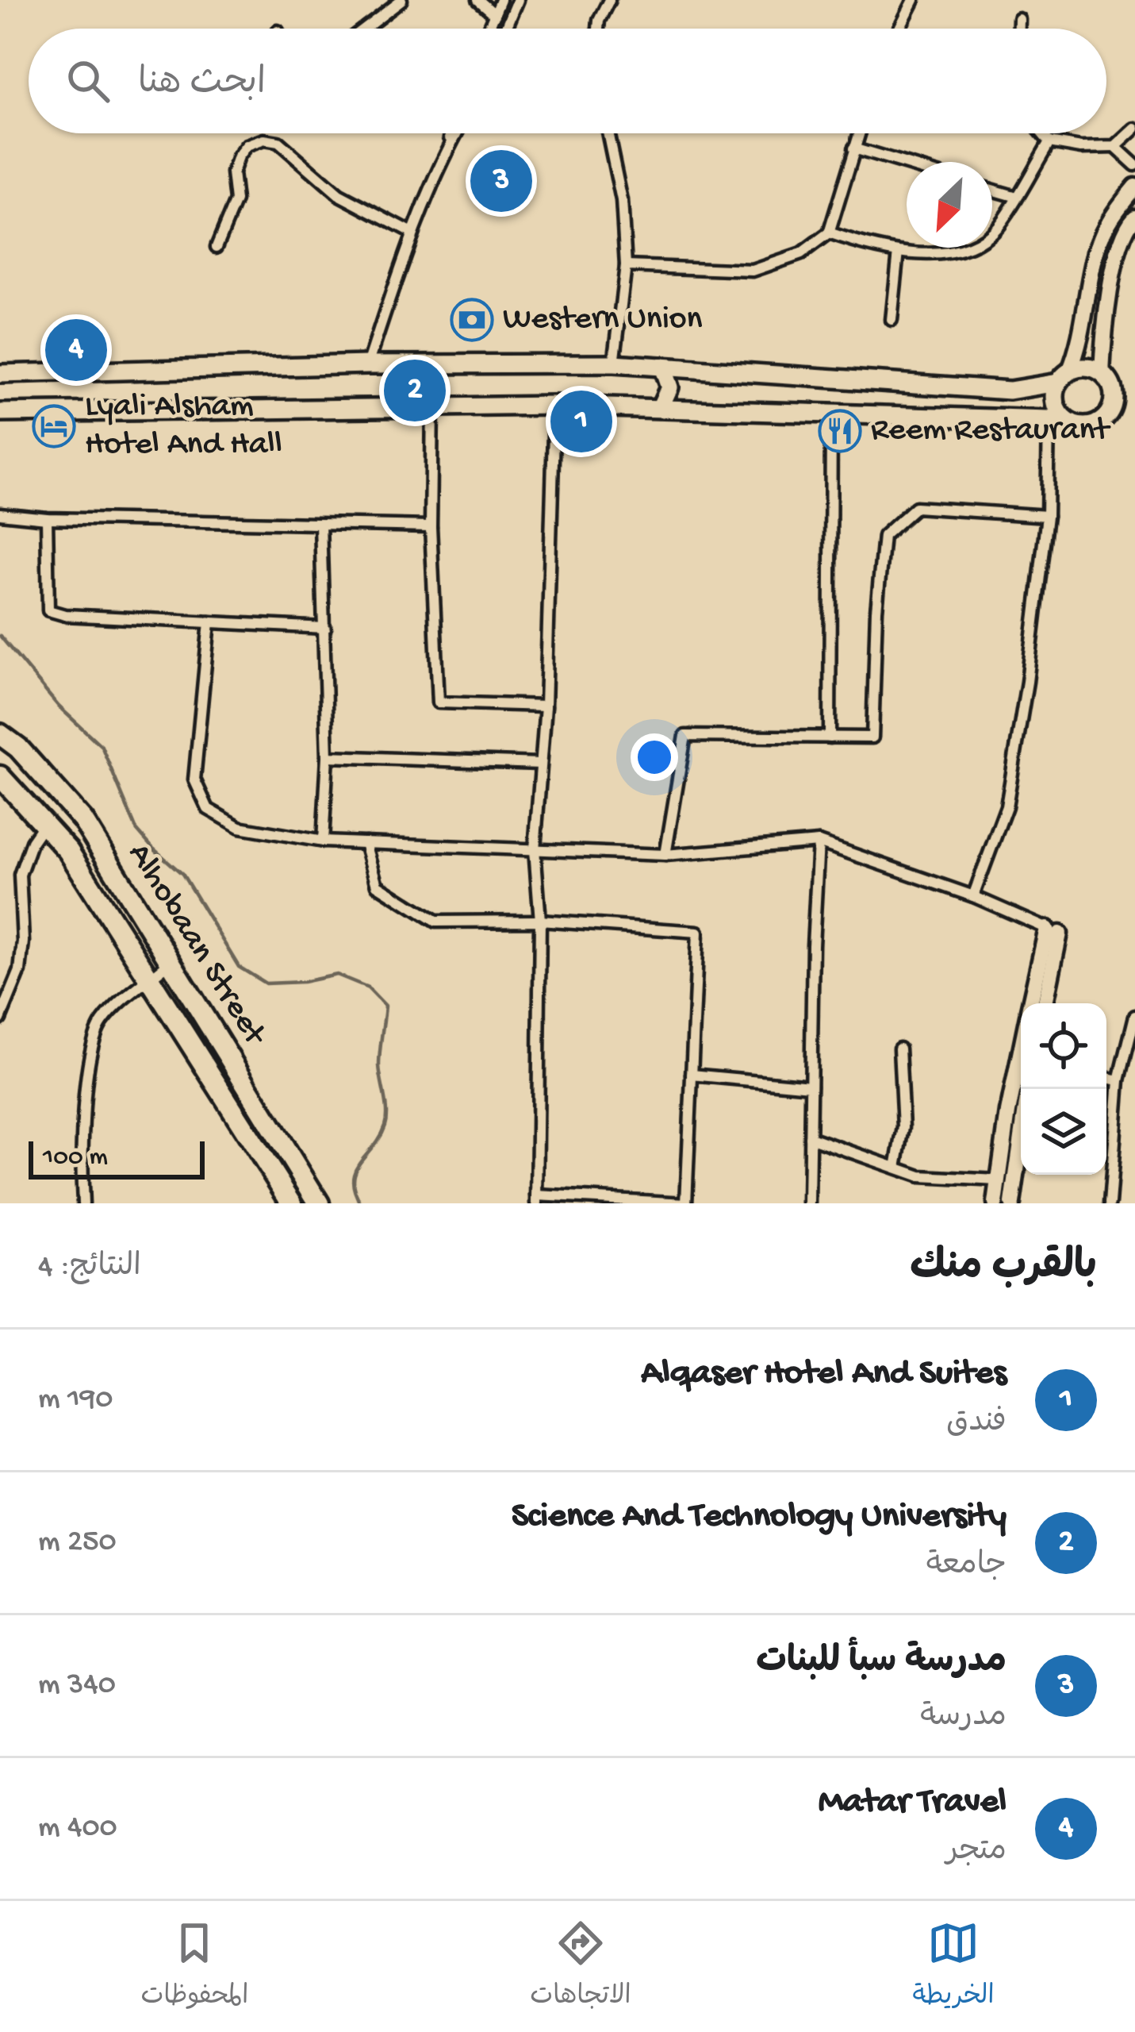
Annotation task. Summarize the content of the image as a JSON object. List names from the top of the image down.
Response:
{
  "streets": {
    "highway": ["Alhobaan Street"]
  },
  "places": {
    "bank": ["Western Union"],
    "hotel": ["Lyali Alsham Hotel And Hall"],
    "restaurant": ["Reem Restaurant"]
  },
  "scale_bar": "100 m",
  "north": "bottom left",
  "page": {
    "search": "ابحث هنا",
    "pins": [
      "3",
      "4",
      "2",
      "1"
    ],
    "scale": "100 m",
    "heading": ["بالقرب منك", "النتائج: 4"],
    "list": [
      {
        "mark": "1",
        "name": "Alqaser Hotel And Suites",
        "note": "فندق",
        "value": "190 m"
      },
      {
        "mark": "2",
        "name": "Science And Technology University",
        "note": "جامعة",
        "value": "250 m"
      },
      {
        "mark": "3",
        "name": "مدرسة سبأ للبنات",
        "note": "مدرسة",
        "value": "340 m"
      },
      {
        "mark": "4",
        "name": "Matar Travel",
        "note": "متجر",
        "value": "400 m"
      }
    ],
    "nav": ["الخريطة", "الاتجاهات", "المحفوظات"]
  }
}
